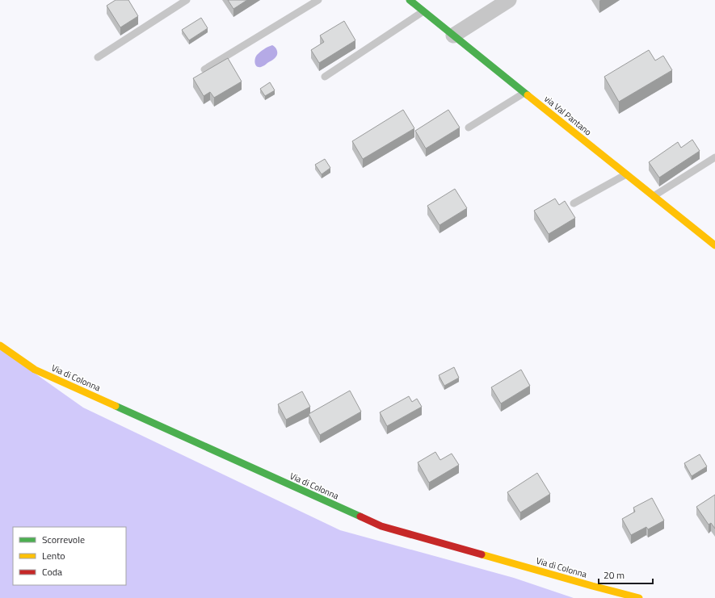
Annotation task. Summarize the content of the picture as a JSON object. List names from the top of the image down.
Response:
{
  "streets": {
    "street": ["via Val Pantano", "Via di Colonna"]
  },
  "legend": ["Scorrevole", "Lento", "Coda"],
  "scale_bar": "20 m"
}
